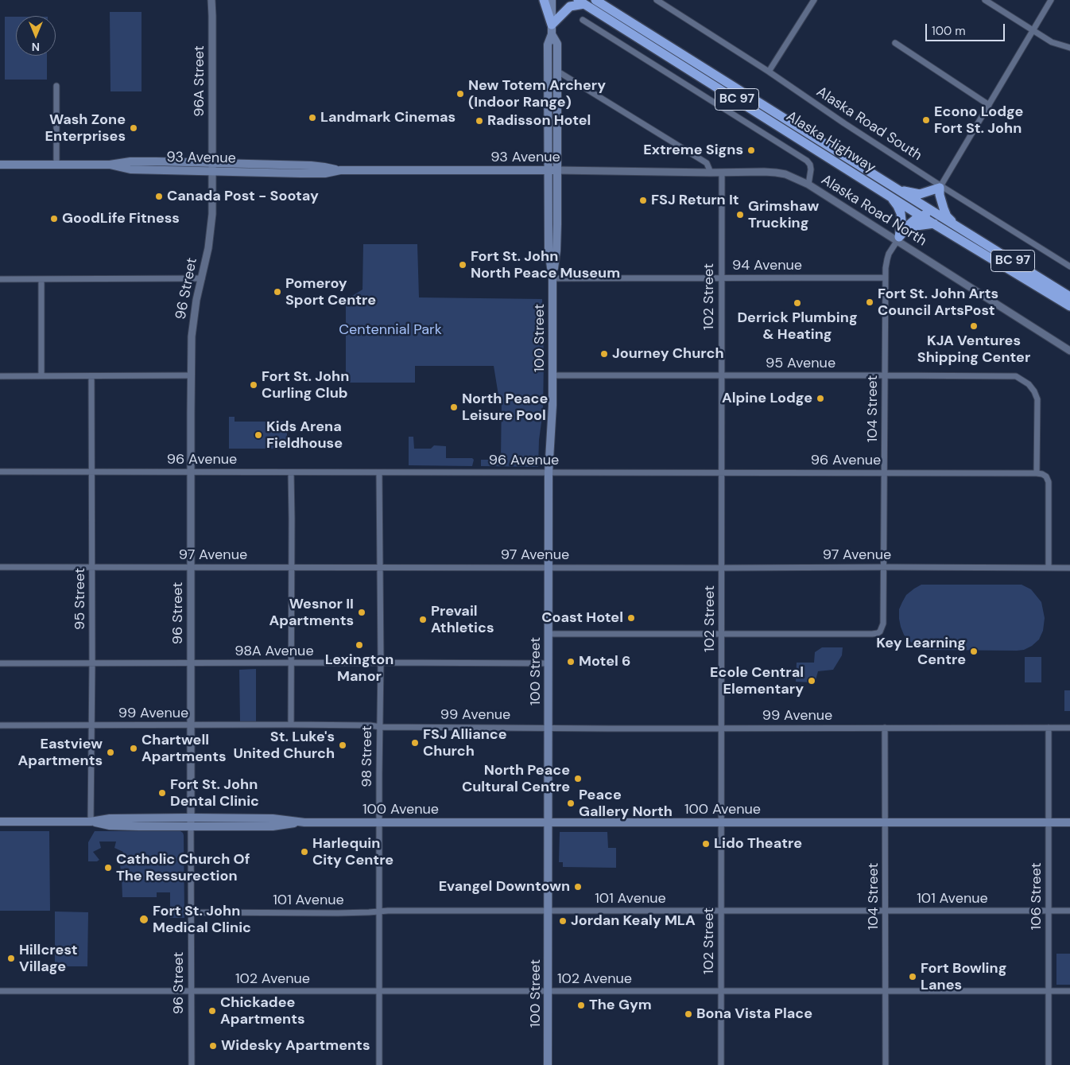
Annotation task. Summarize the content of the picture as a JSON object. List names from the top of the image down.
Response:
{
  "streets": {
    "highway": ["BC 97", "Alaska Highway"],
    "main road": ["93 Avenue", "100 Street", "100 Avenue"],
    "street": [
      "96A Street",
      "Alaska Road South",
      "Alaska Road North",
      "94 Avenue",
      "96 Street",
      "102 Street",
      "95 Avenue",
      "104 Street",
      "96 Avenue",
      "97 Avenue",
      "95 Street",
      "98A Avenue",
      "99 Avenue",
      "98 Street",
      "106 Street",
      "101 Avenue",
      "102 Avenue"
    ]
  },
  "crossings": [
    ["96A Street", "93 Avenue"],
    ["96A Street", "96 Street"],
    ["93 Avenue", "Alaska Road North"],
    ["93 Avenue", "96 Street"],
    ["93 Avenue", "102 Street"],
    ["93 Avenue", "100 Street"],
    ["Alaska Road North", "104 Street"],
    ["94 Avenue", "102 Street"],
    ["94 Avenue", "100 Street"],
    ["94 Avenue", "104 Street"],
    ["96 Street", "96 Avenue"],
    ["96 Street", "97 Avenue"],
    ["96 Street", "98A Avenue"],
    ["96 Street", "99 Avenue"],
    ["96 Street", "100 Avenue"],
    ["96 Street", "101 Avenue"],
    ["96 Street", "102 Avenue"],
    ["102 Street", "95 Avenue"],
    ["102 Street", "104 Street"],
    ["102 Street", "96 Avenue"],
    ["102 Street", "97 Avenue"],
    ["102 Street", "99 Avenue"],
    ["102 Street", "100 Avenue"],
    ["102 Street", "101 Avenue"],
    ["102 Street", "102 Avenue"],
    ["100 Street", "95 Avenue"],
    ["100 Street", "96 Avenue"],
    ["100 Street", "97 Avenue"],
    ["100 Street", "98A Avenue"],
    ["100 Street", "99 Avenue"],
    ["100 Street", "100 Avenue"],
    ["100 Street", "101 Avenue"],
    ["100 Street", "102 Avenue"],
    ["95 Avenue", "104 Street"],
    ["95 Avenue", "96 Avenue"],
    ["104 Street", "96 Avenue"],
    ["104 Street", "97 Avenue"],
    ["104 Street", "99 Avenue"],
    ["104 Street", "100 Avenue"],
    ["104 Street", "101 Avenue"],
    ["104 Street", "102 Avenue"],
    ["96 Avenue", "97 Avenue"],
    ["96 Avenue", "95 Street"],
    ["96 Avenue", "98 Street"],
    ["97 Avenue", "95 Street"],
    ["97 Avenue", "98 Street"],
    ["95 Street", "98A Avenue"],
    ["95 Street", "99 Avenue"],
    ["95 Street", "100 Avenue"],
    ["98A Avenue", "98 Street"],
    ["99 Avenue", "98 Street"],
    ["99 Avenue", "106 Street"],
    ["98 Street", "100 Avenue"],
    ["98 Street", "101 Avenue"],
    ["98 Street", "102 Avenue"],
    ["100 Avenue", "106 Street"],
    ["106 Street", "101 Avenue"],
    ["106 Street", "102 Avenue"]
  ],
  "parks": ["Centennial Park"],
  "places": [
    "New Totem Archery (Indoor Range)",
    "Landmark Cinemas",
    "Econo Lodge Fort St. John",
    "Radisson Hotel",
    "Wash Zone Enterprises",
    "Extreme Signs",
    "Canada Post - Sootay",
    "FSJ Return It",
    "Grimshaw Trucking",
    "GoodLife Fitness",
    "Fort St. John North Peace Museum",
    "Pomeroy Sport Centre",
    "Fort St. John Arts Council ArtsPost",
    "Derrick Plumbing & Heating",
    "KJA Ventures Shipping Center",
    "Journey Church",
    "Fort St. John Curling Club",
    "Alpine Lodge",
    "North Peace Leisure Pool",
    "Kids Arena Fieldhouse",
    "Wesnor II Apartments",
    "Coast Hotel",
    "Prevail Athletics",
    "Lexington Manor",
    "Key Learning Centre",
    "Motel 6",
    "Ecole Central Elementary",
    "FSJ Alliance Church",
    "St. Luke's United Church",
    "Chartwell Apartments",
    "Eastview Apartments",
    "North Peace Cultural Centre",
    "Fort St. John Dental Clinic",
    "Peace Gallery North",
    "Lido Theatre",
    "Harlequin City Centre",
    "Catholic Church Of The Ressurection",
    "Evangel Downtown",
    "Fort St. John Medical Clinic",
    "Jordan Kealy MLA",
    "Hillcrest Village",
    "Fort Bowling Lanes",
    "The Gym",
    "Chickadee Apartments",
    "Bona Vista Place",
    "Widesky Apartments"
  ],
  "scale_bar": "100 m",
  "north": "bottom"
}
